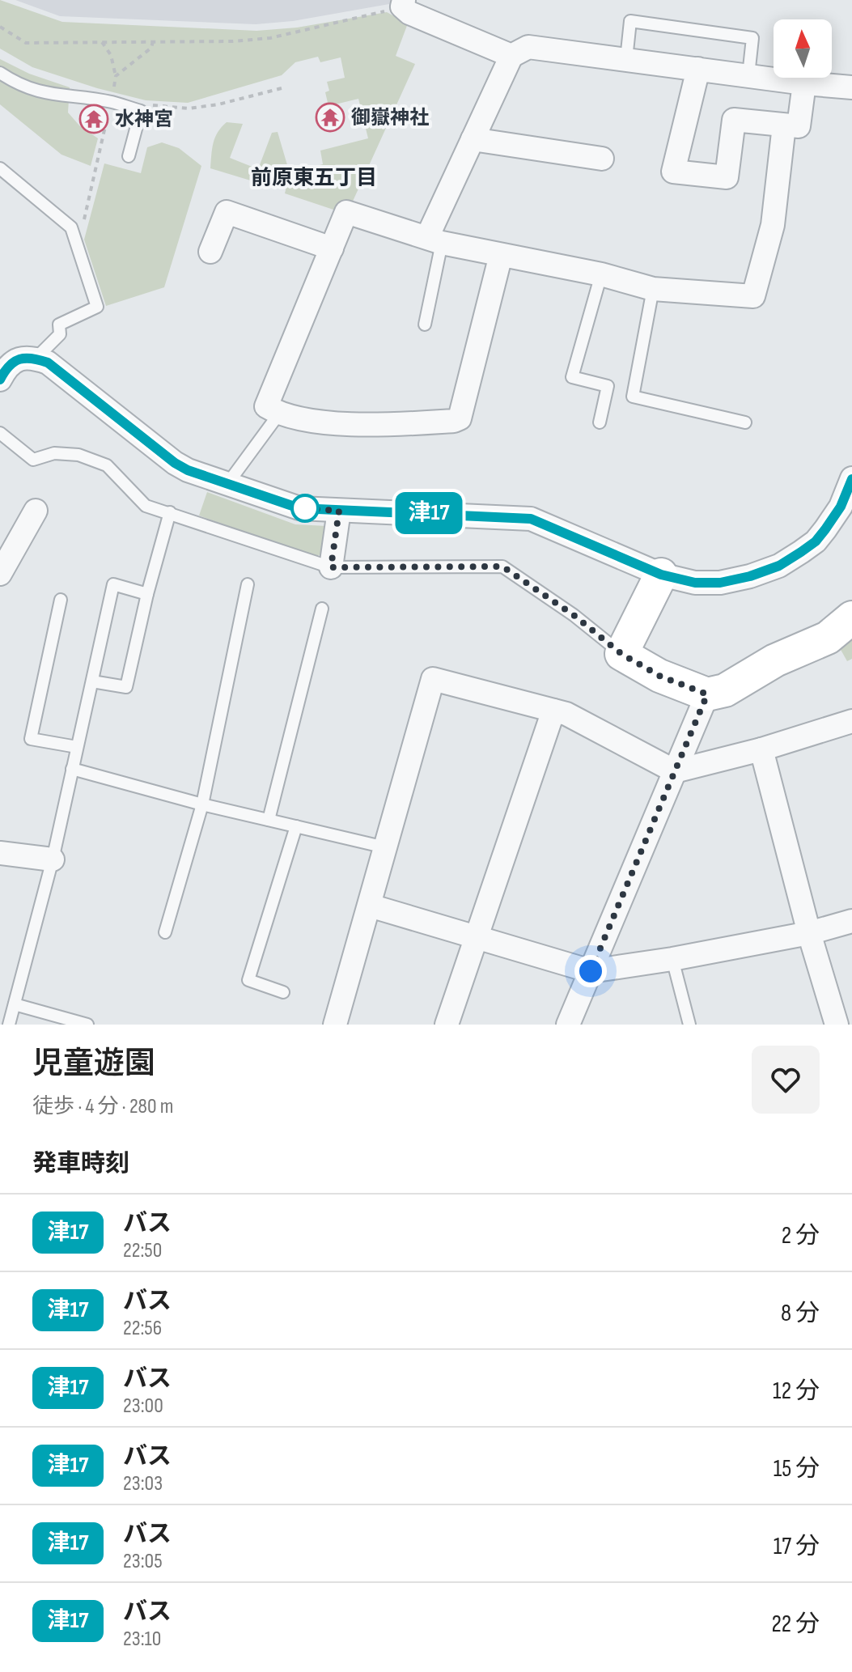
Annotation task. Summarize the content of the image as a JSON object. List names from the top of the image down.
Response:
{
  "districts": ["前原東五丁目"],
  "places": {
    "temple": ["御嶽神社", "水神宮"]
  },
  "lines": ["bus line 津17"],
  "north": "top",
  "page": {
    "on_map": "津17",
    "heading": [
      ["児童遊園", "徒歩 · 4 分 · 280 m"],
      "発車時刻"
    ],
    "list": [
      {
        "mark": "津17",
        "name": "バス",
        "note": "22:50",
        "value": "2 分"
      },
      {
        "mark": "津17",
        "name": "バス",
        "note": "22:56",
        "value": "8 分"
      },
      {
        "mark": "津17",
        "name": "バス",
        "note": "23:00",
        "value": "12 分"
      },
      {
        "mark": "津17",
        "name": "バス",
        "note": "23:03",
        "value": "15 分"
      },
      {
        "mark": "津17",
        "name": "バス",
        "note": "23:05",
        "value": "17 分"
      },
      {
        "mark": "津17",
        "name": "バス",
        "note": "23:10",
        "value": "22 分"
      }
    ]
  }
}
